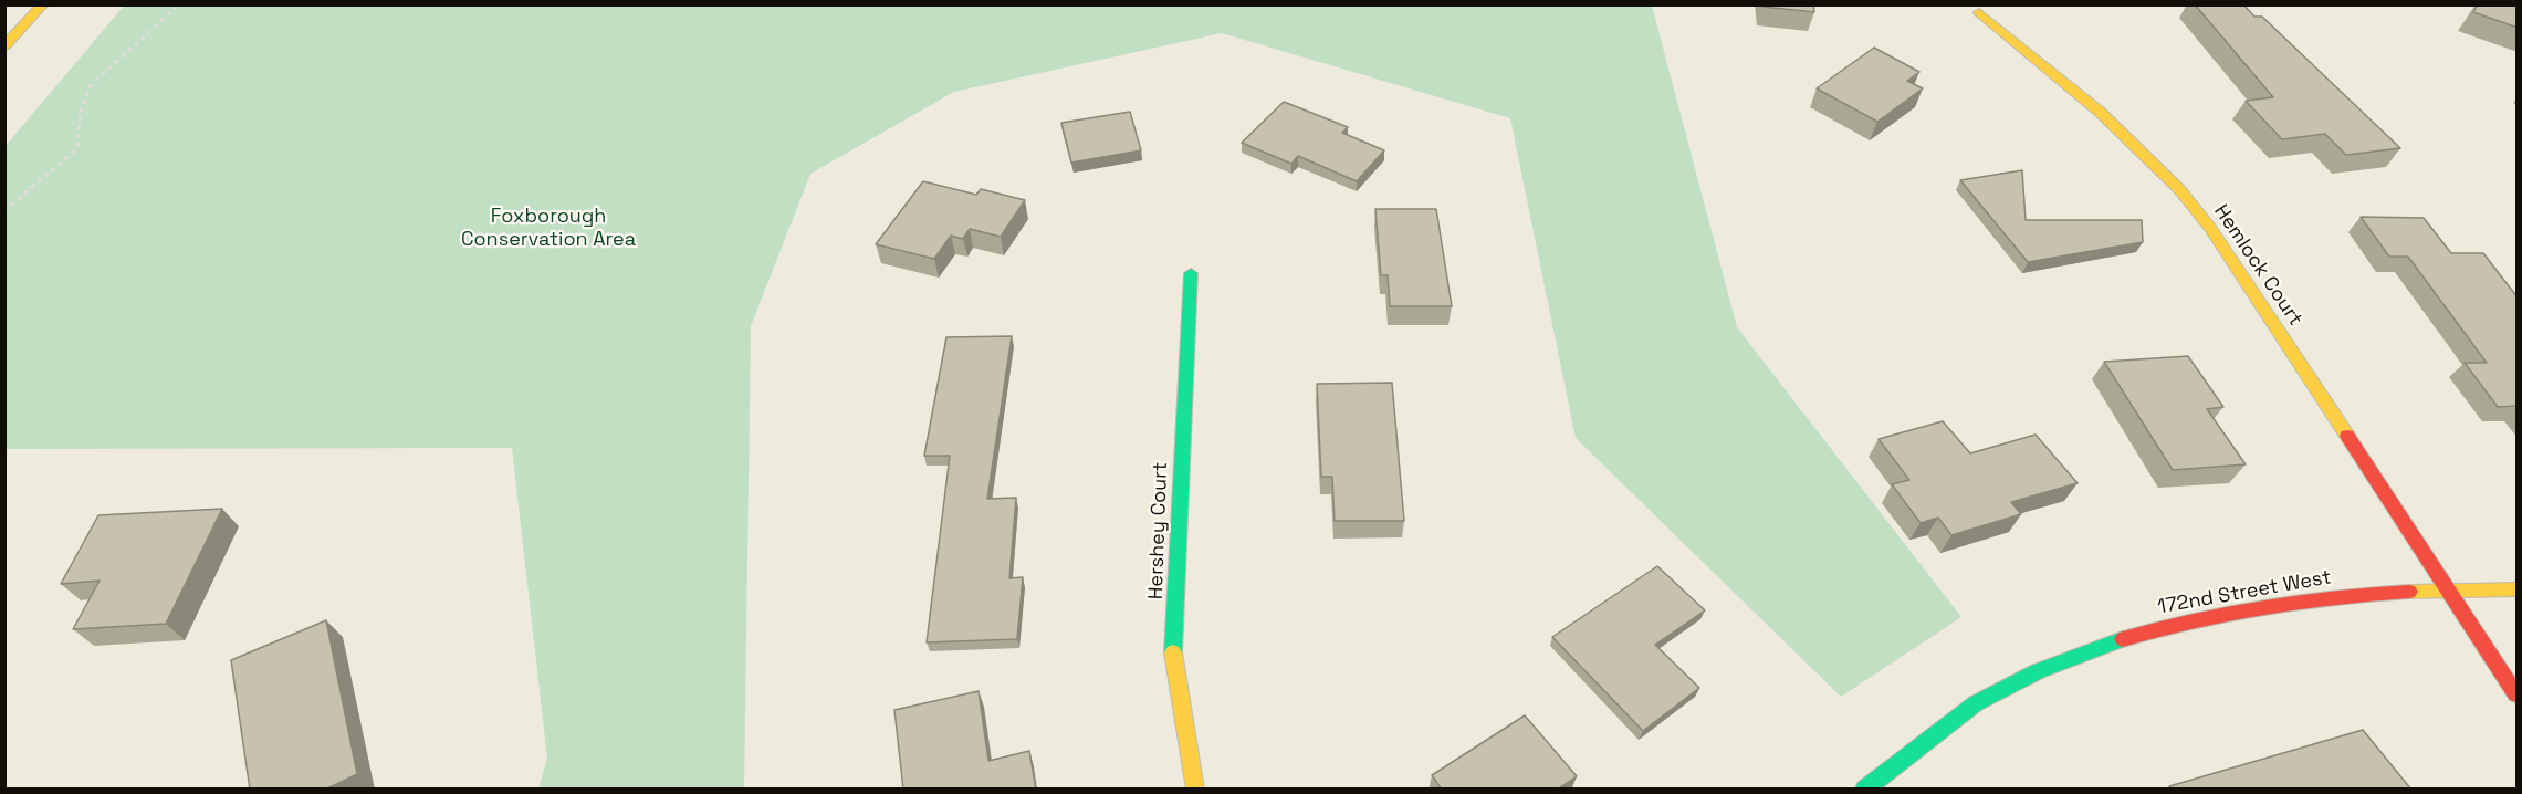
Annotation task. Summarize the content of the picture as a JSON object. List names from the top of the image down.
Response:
{
  "streets": {
    "street": ["Hemlock Court", "Hershey Court", "172nd Street West"]
  },
  "crossings": [
    ["Hemlock Court", "172nd Street West"]
  ],
  "parks": ["Foxborough Conservation Area"]
}
